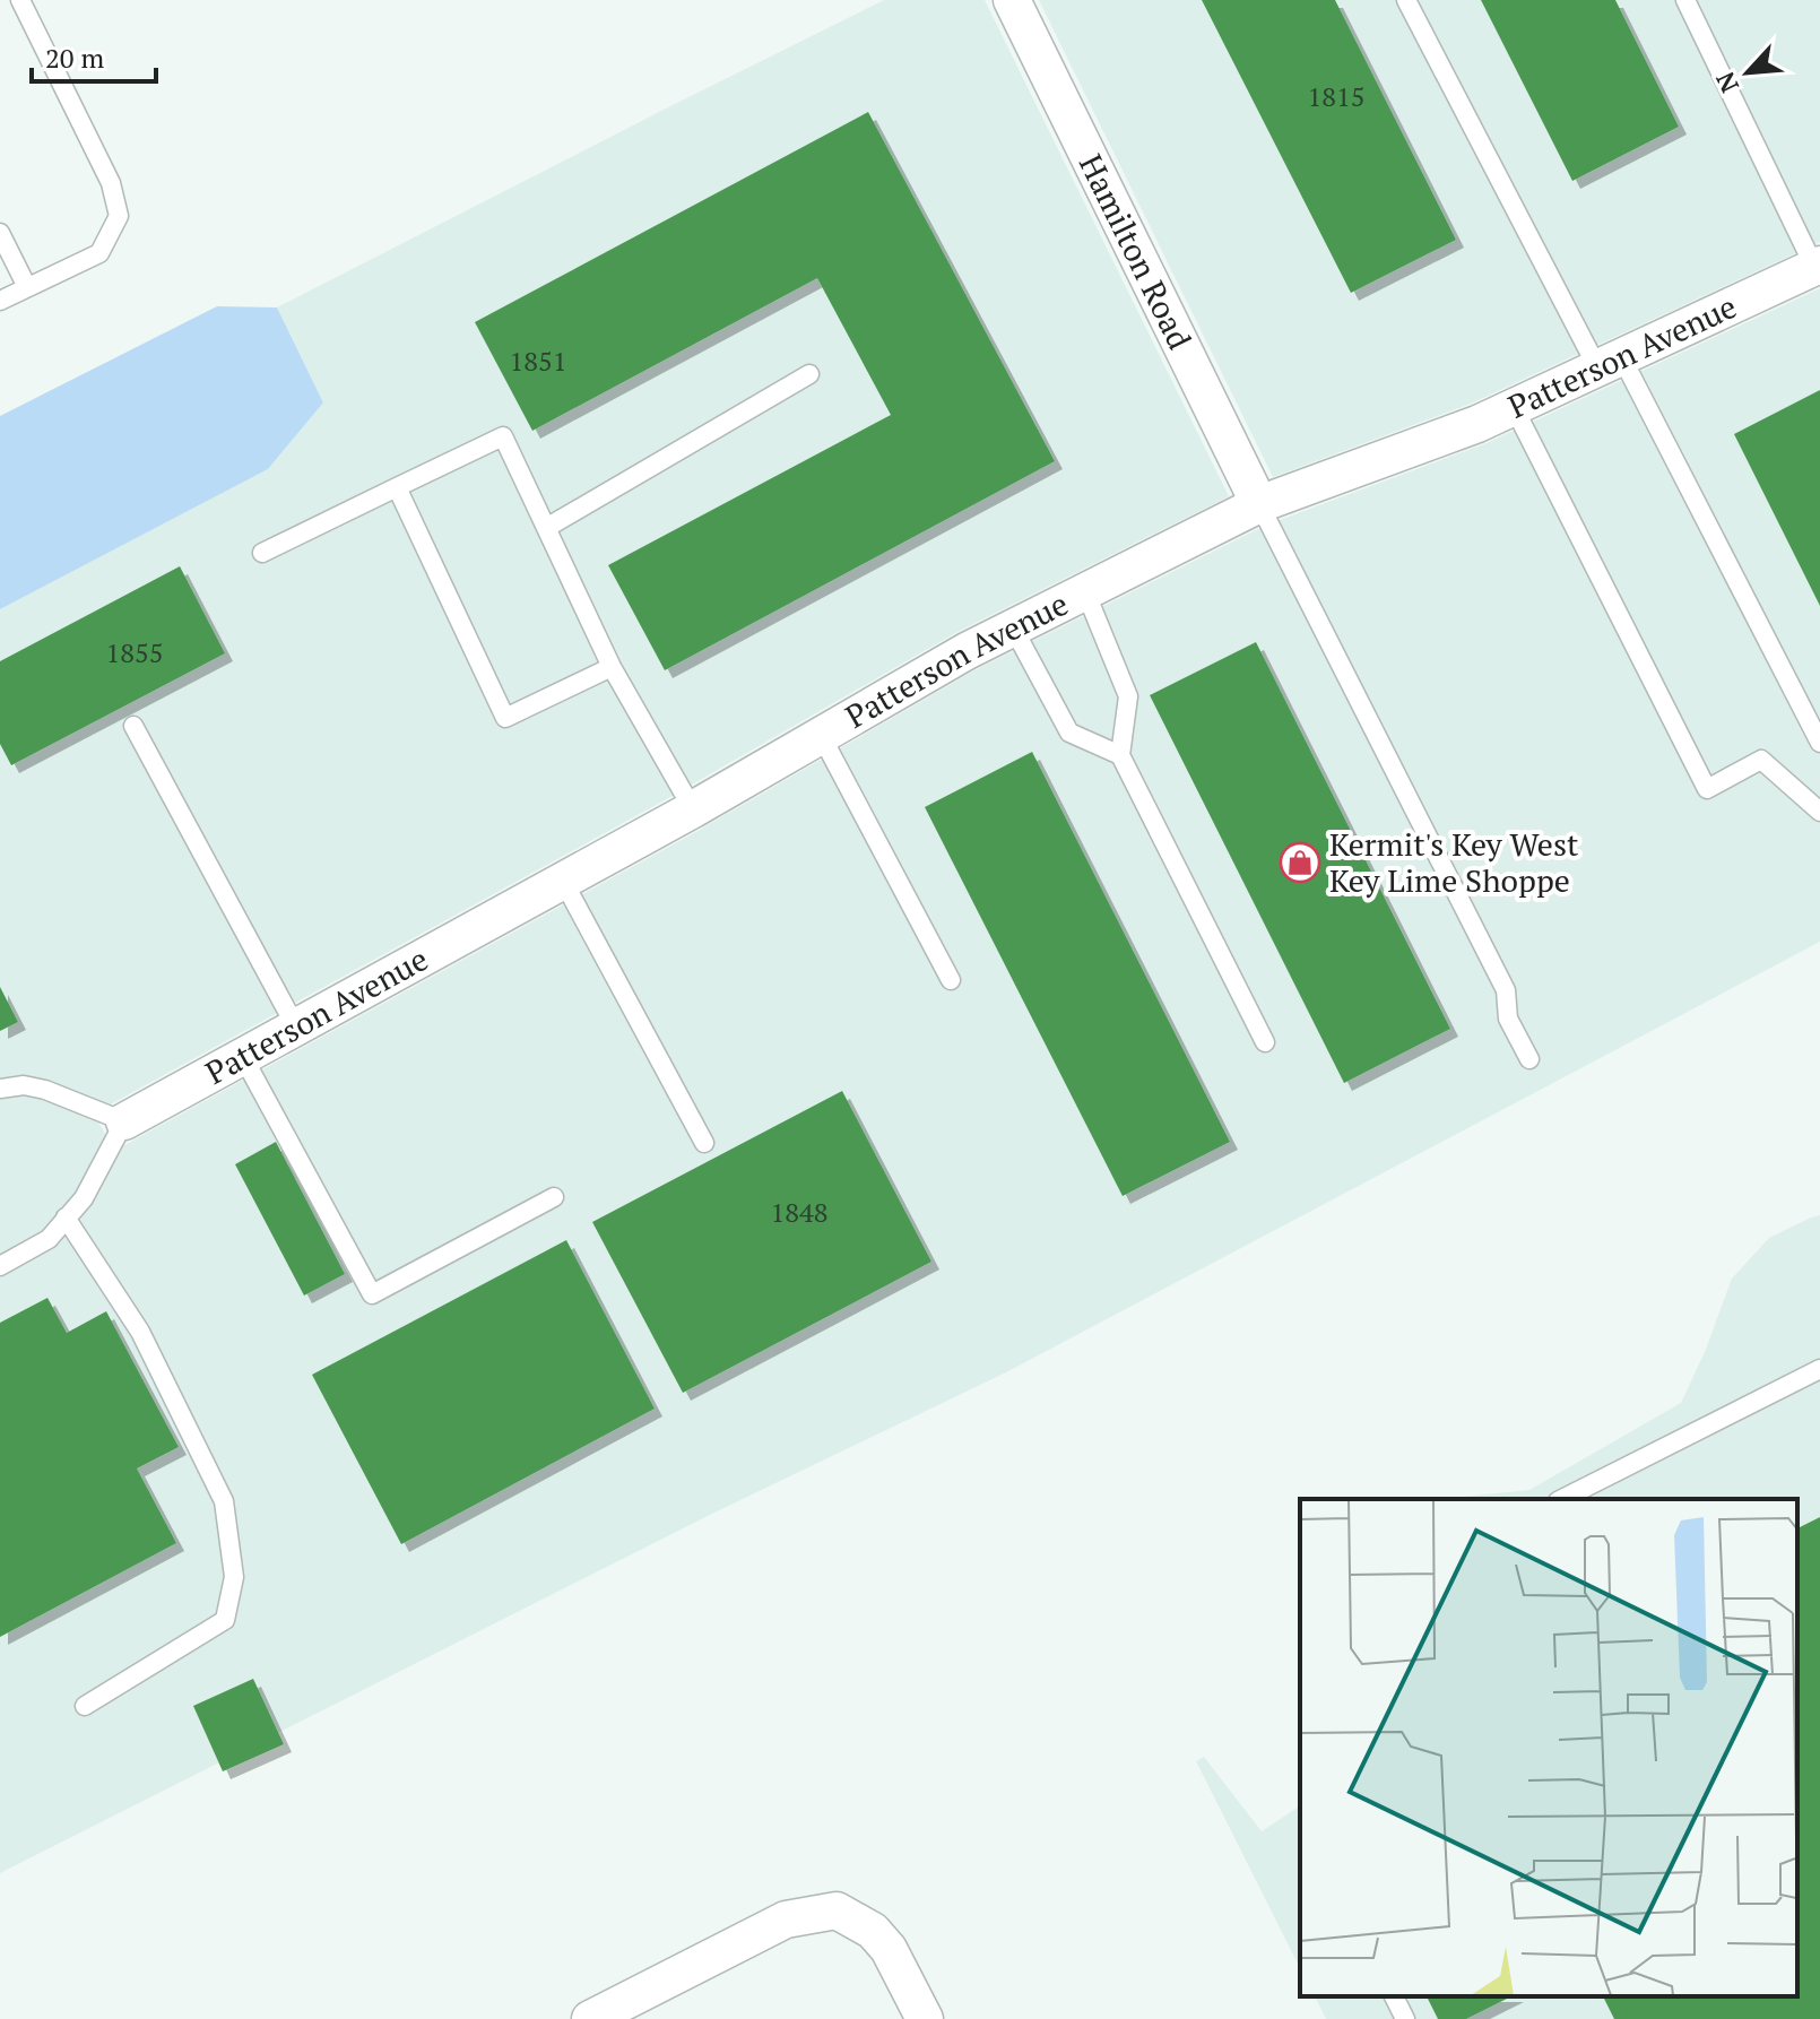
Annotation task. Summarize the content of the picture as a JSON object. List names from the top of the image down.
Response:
{
  "streets": {
    "street": ["Hamilton Road", "Patterson Avenue"]
  },
  "crossings": [
    ["Hamilton Road", "Patterson Avenue"]
  ],
  "places": {
    "shop": ["Kermit's Key West Key Lime Shoppe"]
  },
  "house_numbers": [
    "1815",
    "1851",
    "1855",
    "1848"
  ],
  "scale_bar": "20 m",
  "north": "bottom left"
}
